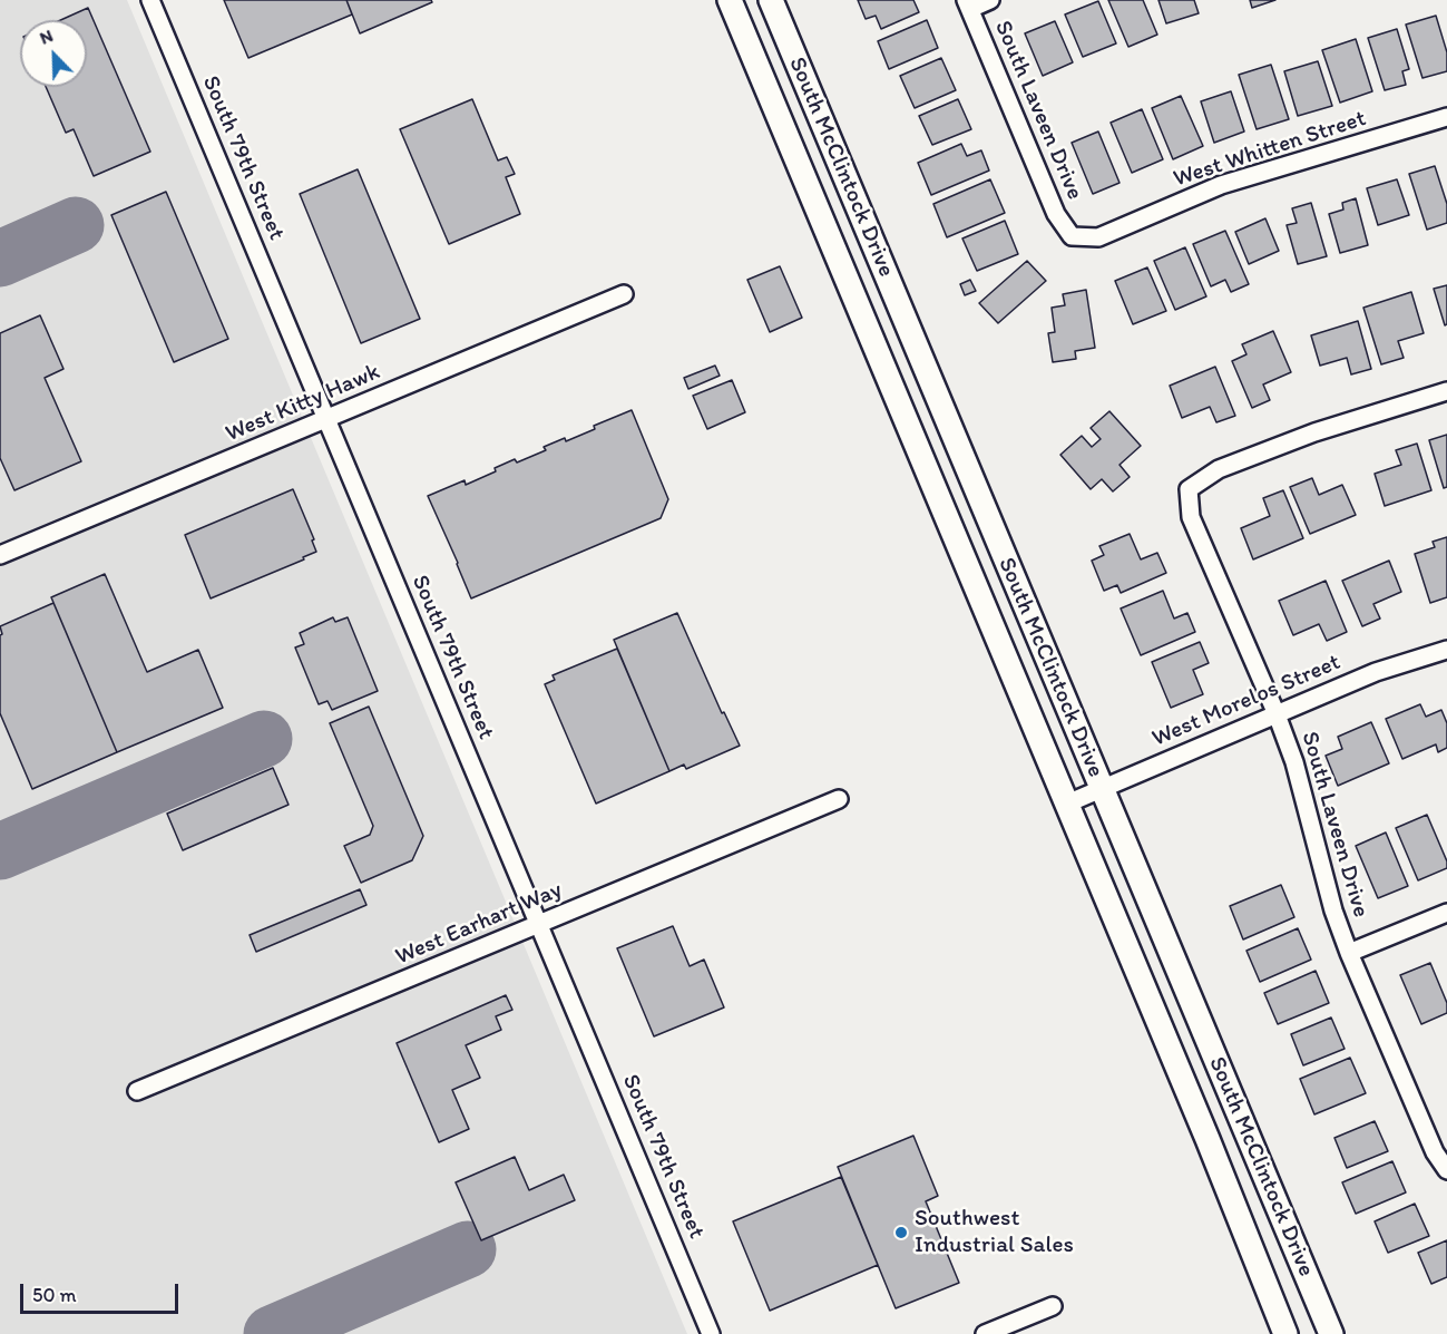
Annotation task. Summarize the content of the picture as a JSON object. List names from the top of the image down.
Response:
{
  "streets": {
    "main road": ["South McClintock Drive"],
    "street": [
      "South Laveen Drive",
      "West Whitten Street",
      "South 79th Street",
      "West Kitty Hawk",
      "West Morelos Street",
      "West Earhart Way"
    ]
  },
  "crossings": [
    ["South Laveen Drive", "West Whitten Street"],
    ["South Laveen Drive", "West Morelos Street"],
    ["South 79th Street", "West Kitty Hawk"],
    ["South 79th Street", "West Earhart Way"],
    ["South McClintock Drive", "West Morelos Street"]
  ],
  "places": ["Southwest Industrial Sales"],
  "scale_bar": "50 m",
  "north": "top left"
}
